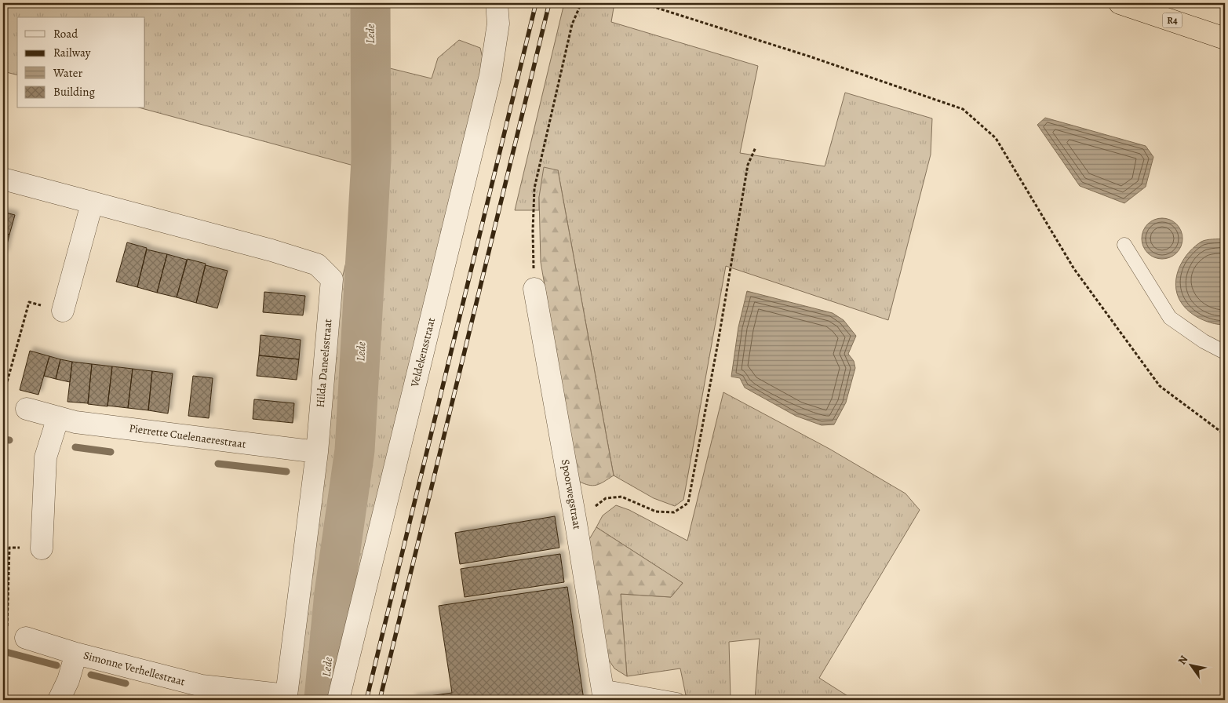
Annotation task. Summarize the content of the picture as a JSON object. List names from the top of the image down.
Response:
{
  "streets": {
    "highway": ["R4"],
    "street": [
      "Veldekensstraat",
      "Hilda Daneelsstraat",
      "Pierrette Cuelenaerestraat",
      "Spoorwegstraat",
      "Simonne Verhellestraat"
    ]
  },
  "crossings": [
    ["Hilda Daneelsstraat", "Pierrette Cuelenaerestraat"],
    ["Hilda Daneelsstraat", "Simonne Verhellestraat"]
  ],
  "water": ["Lede"],
  "legend": [
    "Road",
    "Railway",
    "Water",
    "Building"
  ],
  "north": "top left"
}
